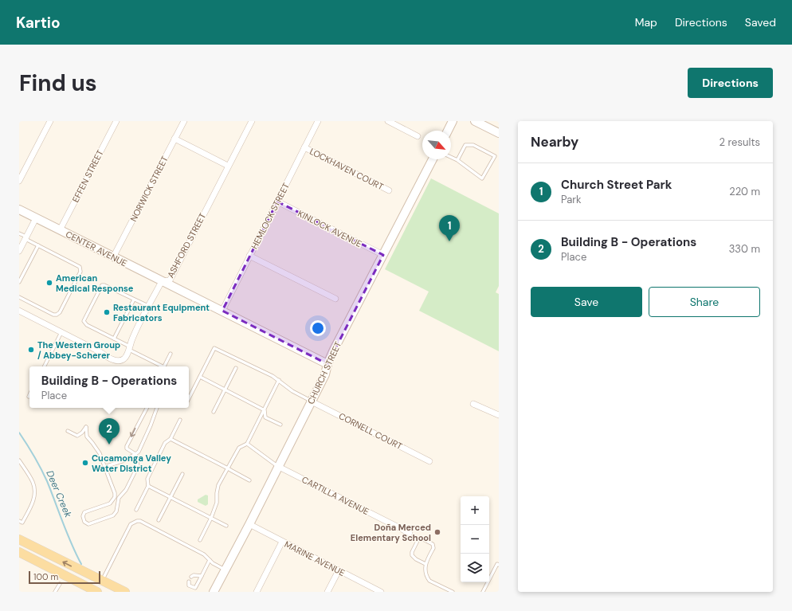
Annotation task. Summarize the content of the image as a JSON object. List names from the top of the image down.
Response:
{
  "streets": {
    "street": [
      "LOCKHAVEN COURT",
      "EFFEN STREET",
      "NORWICK STREET",
      "HEMLOCK STREET",
      "KINLOCK AVENUE",
      "ASHFORD STREET",
      "CENTER AVENUE",
      "CHURCH STREET",
      "CORNELL COURT",
      "CARTILLA AVENUE",
      "MARINE AVENUE"
    ]
  },
  "crossings": [
    ["LOCKHAVEN COURT", "HEMLOCK STREET"],
    ["EFFEN STREET", "CENTER AVENUE"],
    ["NORWICK STREET", "CENTER AVENUE"],
    ["HEMLOCK STREET", "KINLOCK AVENUE"],
    ["HEMLOCK STREET", "CENTER AVENUE"],
    ["KINLOCK AVENUE", "CHURCH STREET"],
    ["ASHFORD STREET", "CENTER AVENUE"],
    ["CENTER AVENUE", "CHURCH STREET"],
    ["CHURCH STREET", "CORNELL COURT"],
    ["CHURCH STREET", "CARTILLA AVENUE"],
    ["CHURCH STREET", "MARINE AVENUE"]
  ],
  "water": ["Deer Creek"],
  "places": [
    "American Medical Response",
    "Restaurant Equipment Fabricators",
    "The Western Group / Abbey-Scherer",
    "Cucamonga Valley Water District",
    "Doña Merced Elementary School"
  ],
  "scale_bar": "100 m",
  "north": "bottom right",
  "page": {
    "header": "Kartio",
    "nav": ["Map", "Directions", "Saved"],
    "buttons": [
      "Directions",
      ["Save", "Share"]
    ],
    "title": "Find us",
    "heading": ["Nearby", "2 results"],
    "list": [
      {
        "mark": "1",
        "name": "Church Street Park",
        "note": "Park",
        "value": "220 m"
      },
      {
        "mark": "2",
        "name": "Building B - Operations",
        "note": "Place",
        "value": "330 m"
      }
    ],
    "pins": ["1", "2"],
    "popup": ["Building B - Operations", "Place"],
    "map_buttons": ["+", "−"],
    "scale": "100 m"
  }
}
